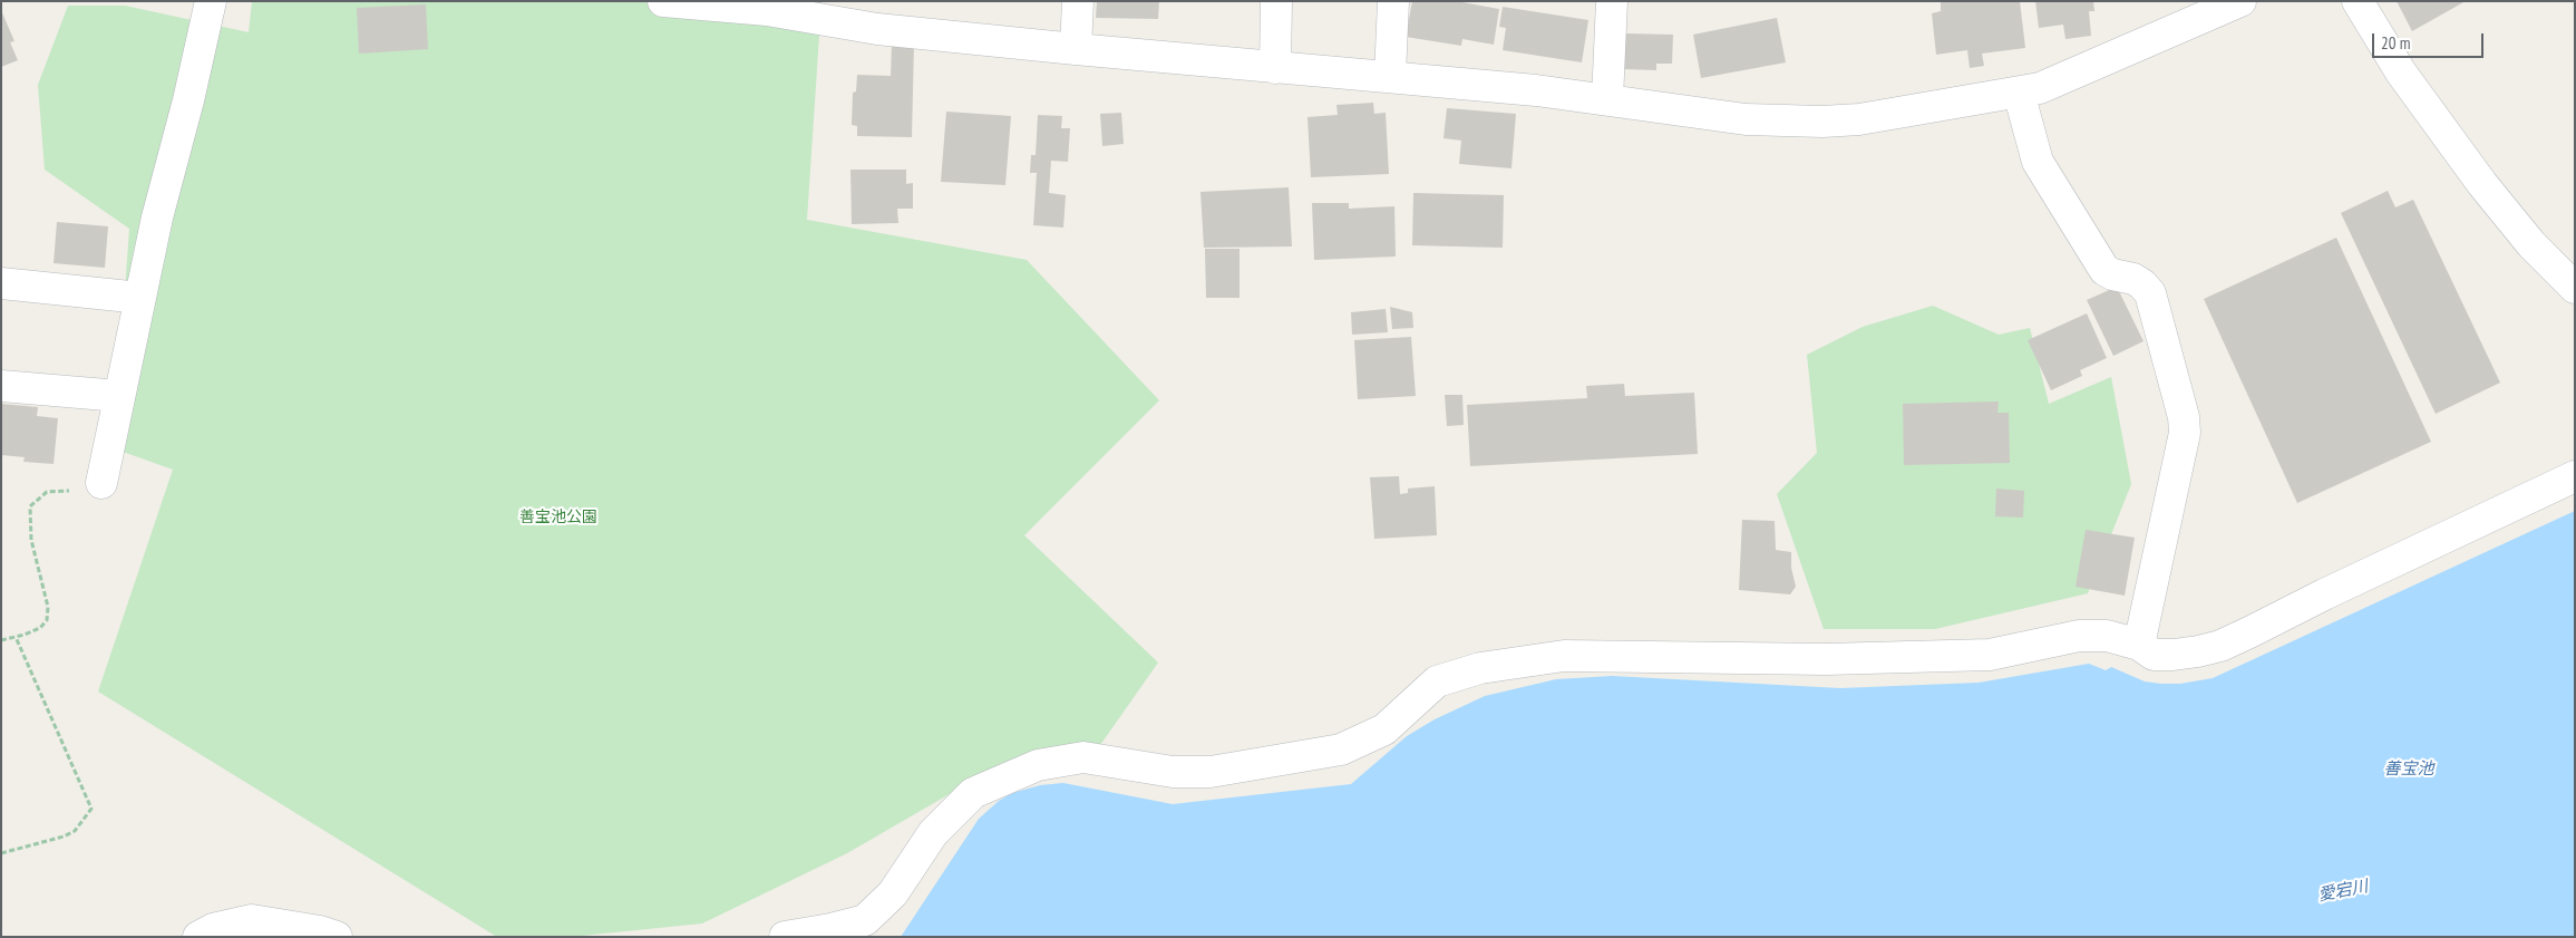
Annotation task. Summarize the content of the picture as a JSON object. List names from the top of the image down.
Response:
{
  "water": ["善宝池", "愛宕川"],
  "parks": ["善宝池公園"],
  "scale_bar": "20 m"
}
